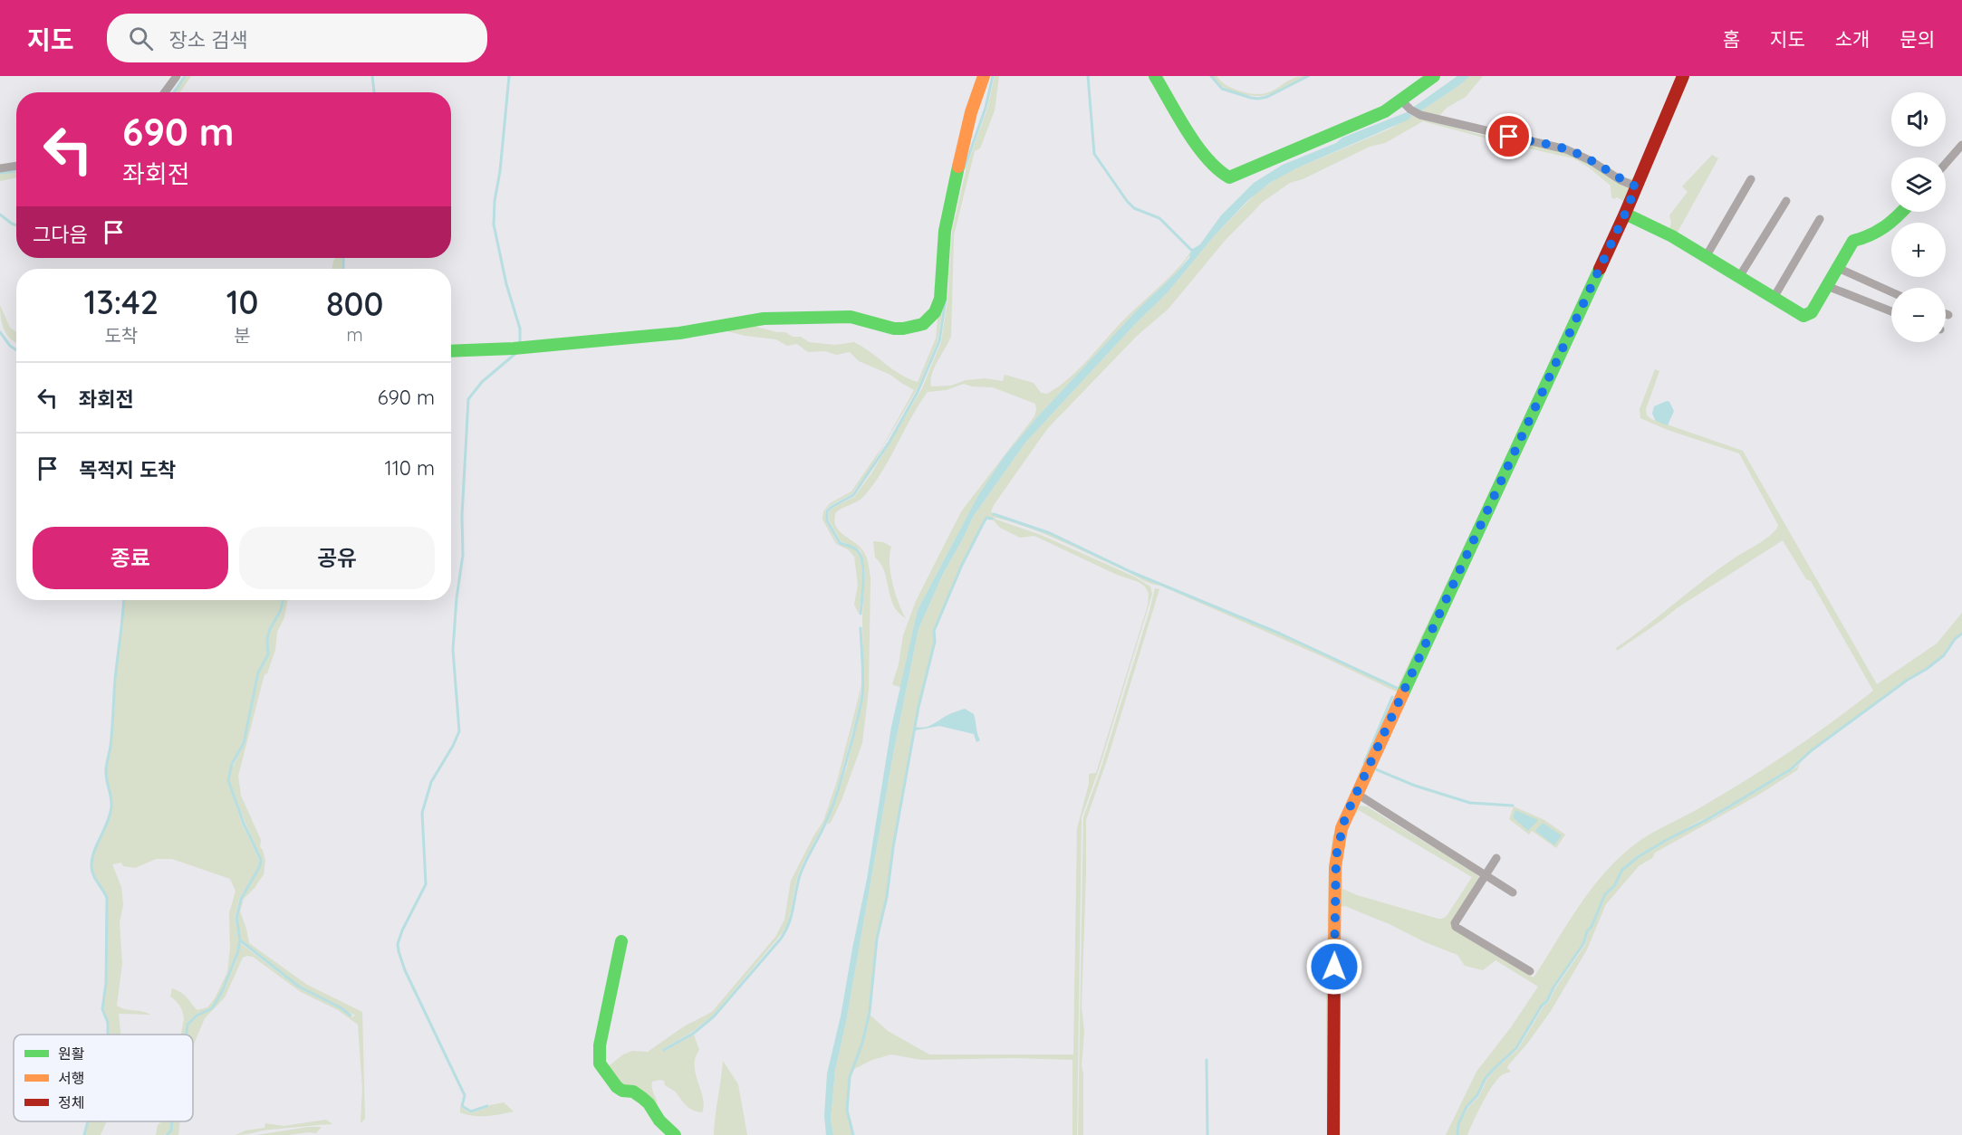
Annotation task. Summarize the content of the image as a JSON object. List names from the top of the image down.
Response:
{
  "legend": ["원활", "서행", "정체"],
  "page": {
    "header": "지도",
    "search": "장소 검색",
    "nav": [
      "홈",
      "지도",
      "소개",
      "문의"
    ],
    "map_buttons": ["+", "−"],
    "turn": ["690 m", "좌회전"],
    "then": "그다음",
    "eta": [
      "13:42",
      "도착",
      "10",
      "분",
      "800",
      "m"
    ],
    "list": [
      {
        "name": "좌회전",
        "value": "690 m"
      },
      {
        "name": "목적지 도착",
        "value": "110 m"
      }
    ],
    "buttons": ["종료", "공유"]
  }
}
